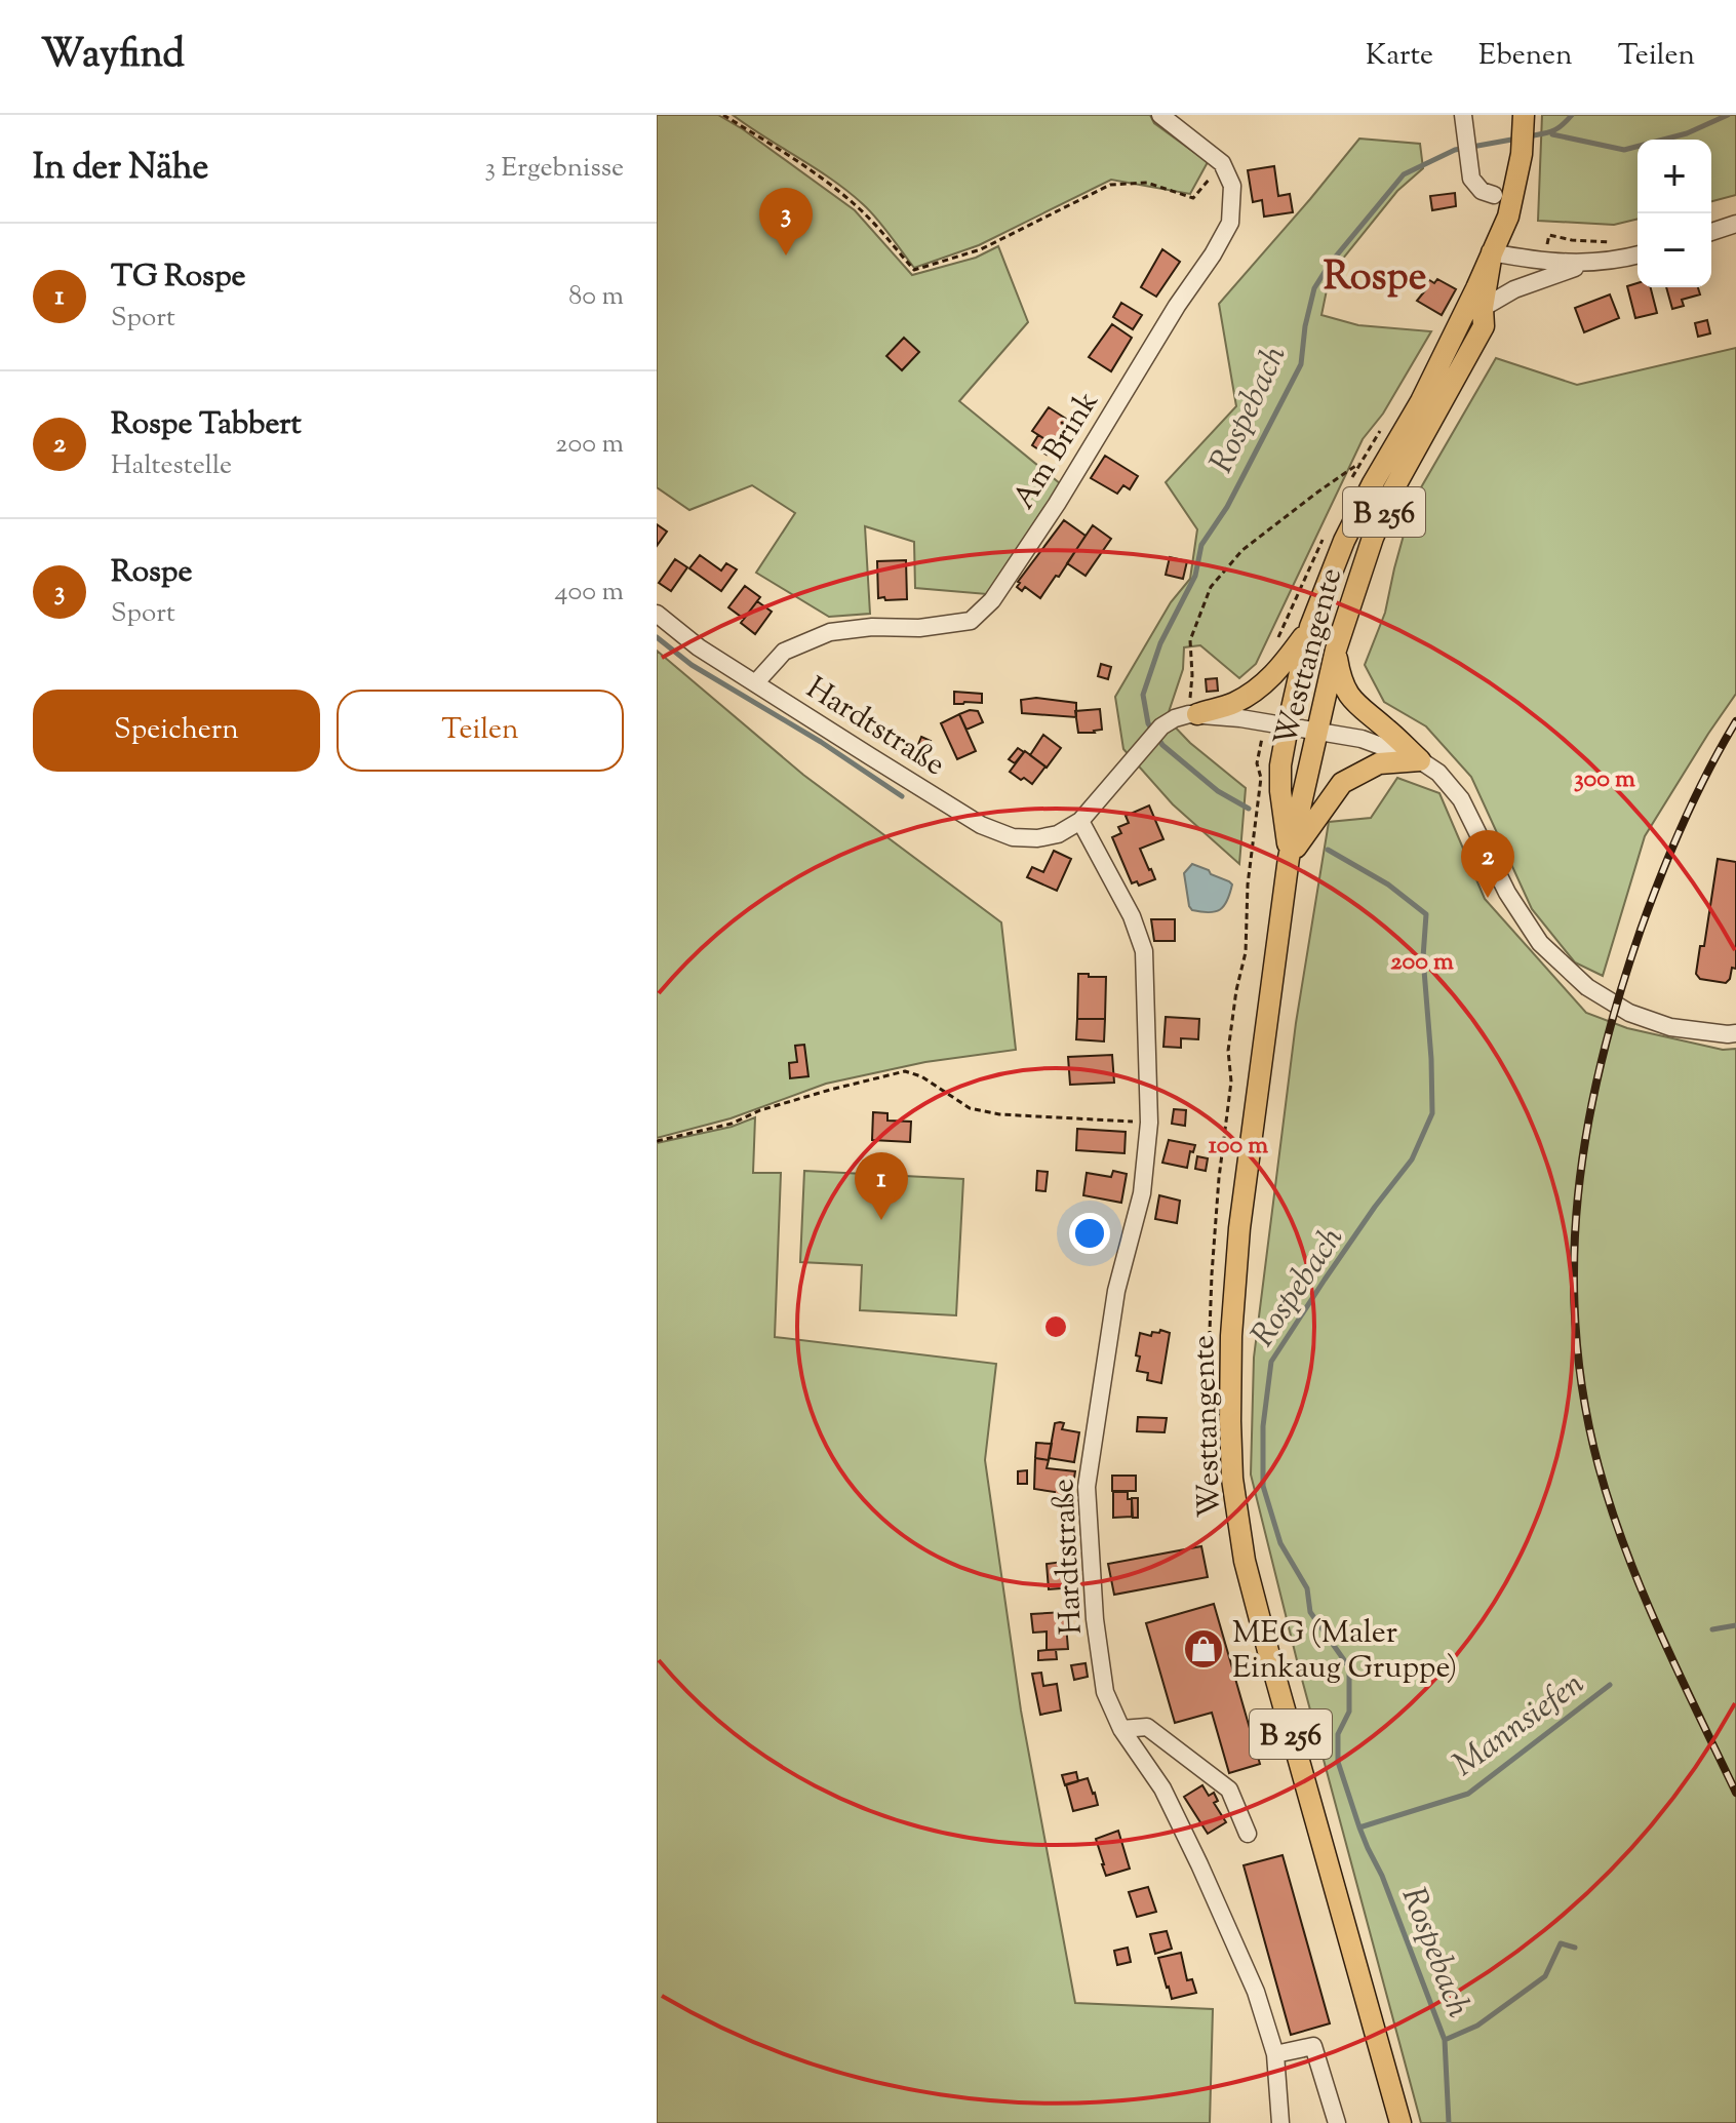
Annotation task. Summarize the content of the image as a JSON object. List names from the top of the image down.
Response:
{
  "streets": {
    "main road": ["B 256", "Westtangente"],
    "street": ["Am Brink", "Hardtstraße"]
  },
  "crossings": [
    ["Am Brink", "Hardtstraße"],
    ["B 256", "Westtangente"],
    ["B 256", "Hardtstraße"]
  ],
  "districts": ["Rospe"],
  "water": ["Rospebach", "Mannsiefen"],
  "places": {
    "shop": ["MEG (Maler Einkaug Gruppe)"]
  },
  "page": {
    "header": "Wayfind",
    "nav": ["Karte", "Ebenen", "Teilen"],
    "heading": ["In der Nähe", "3 Ergebnisse"],
    "map_buttons": ["+", "−"],
    "pins": ["3", "2", "1"],
    "list": [
      {
        "mark": "1",
        "name": "TG Rospe",
        "note": "Sport",
        "value": "80 m"
      },
      {
        "mark": "2",
        "name": "Rospe Tabbert",
        "note": "Haltestelle",
        "value": "200 m"
      },
      {
        "mark": "3",
        "name": "Rospe",
        "note": "Sport",
        "value": "400 m"
      }
    ],
    "buttons": ["Speichern", "Teilen"]
  },
  "rings": ["300 m", "200 m", "100 m"]
}
